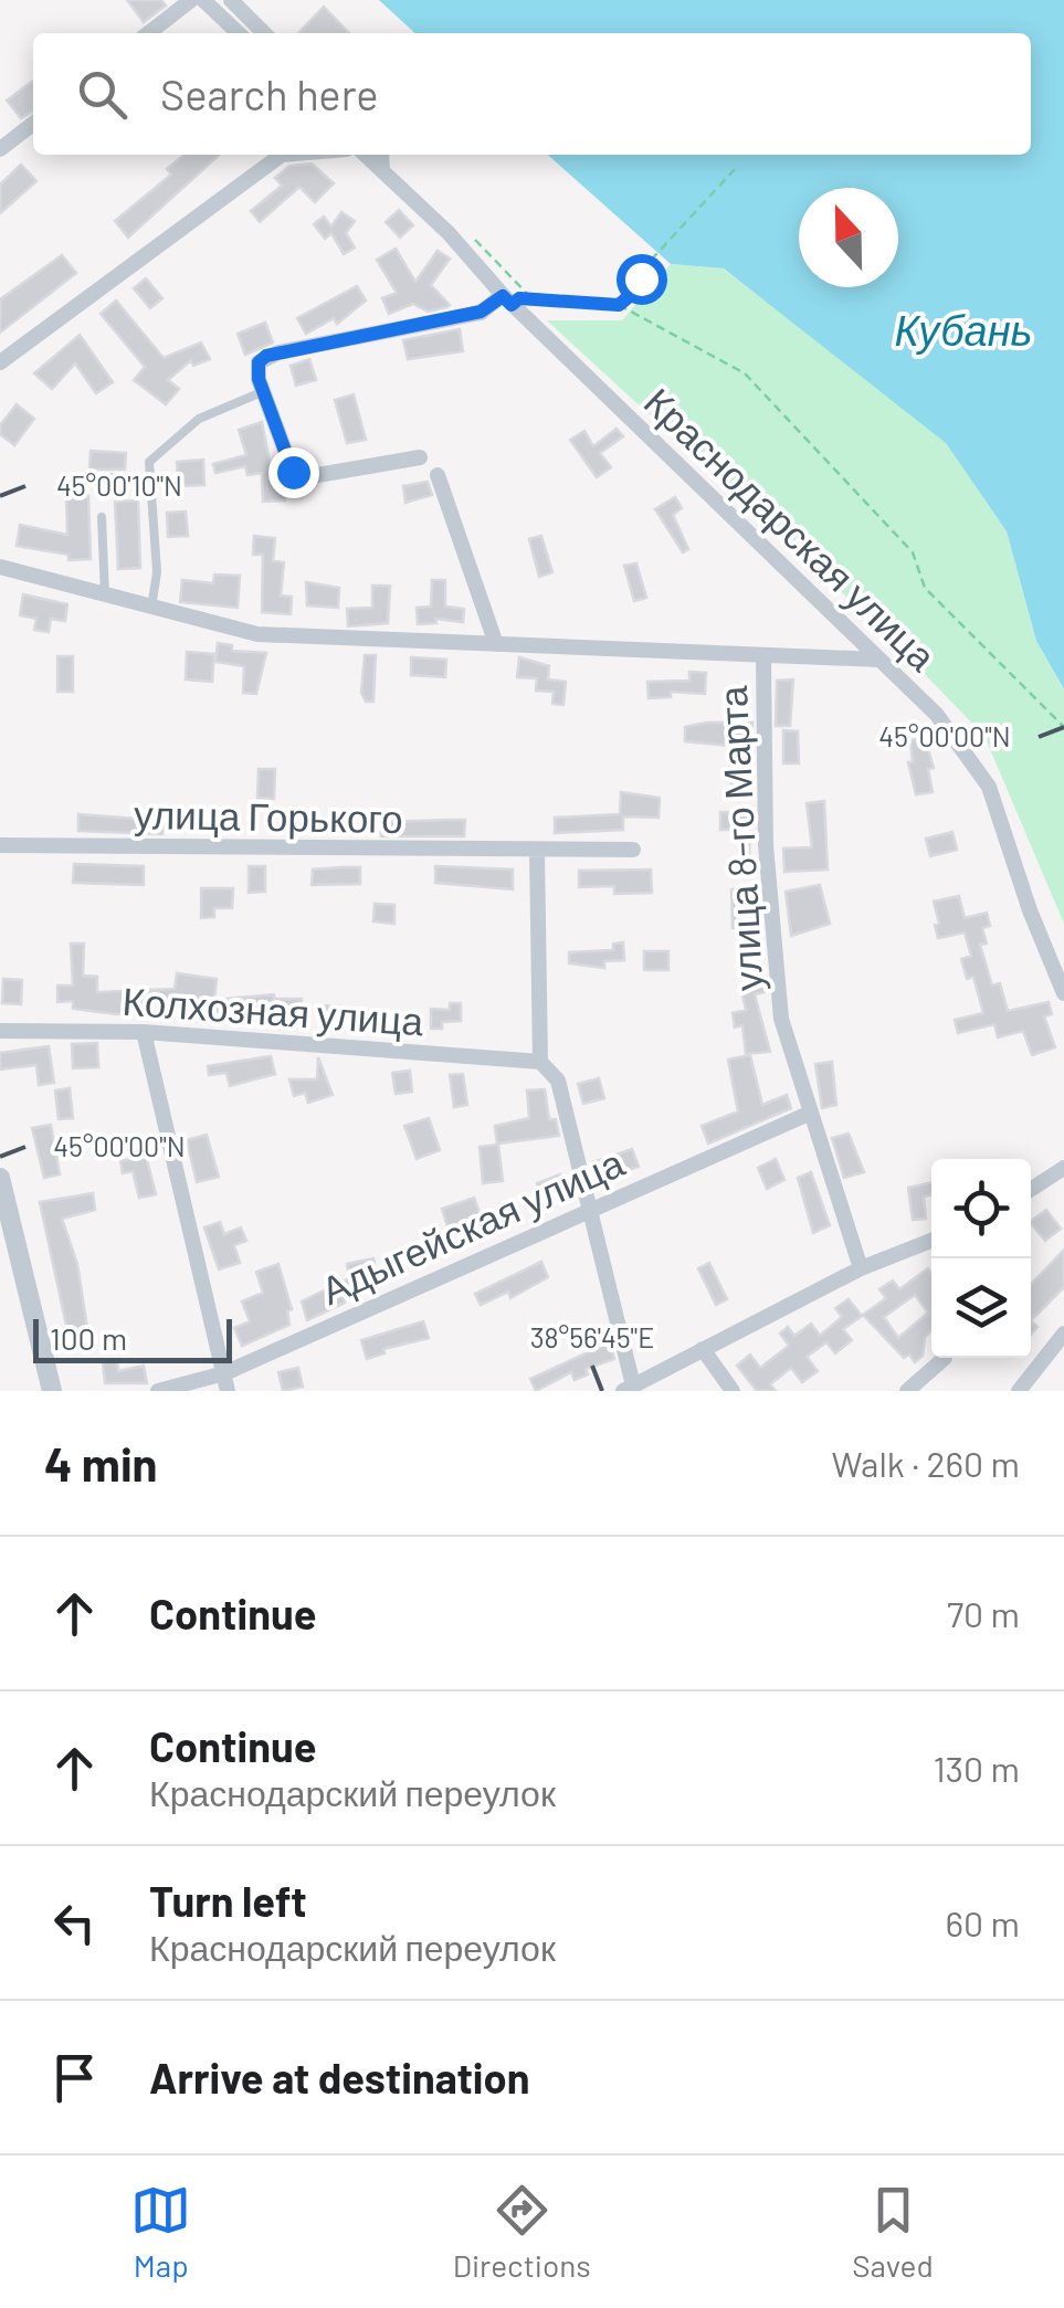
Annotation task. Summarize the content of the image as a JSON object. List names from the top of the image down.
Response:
{
  "streets": {
    "street": [
      "Краснодарская улица",
      "улица Горького",
      "улица 8-го Марта",
      "Колхозная улица",
      "Адыгейская улица"
    ]
  },
  "crossings": [
    ["улица 8-го Марта", "Адыгейская улица"]
  ],
  "water": ["Кубань"],
  "scale_bar": "100 m",
  "north": "top",
  "page": {
    "search": "Search here",
    "scale": "100 m",
    "heading": ["4 min", "Walk · 260 m"],
    "list": [
      ["Continue", "70 m"],
      ["Continue", "Краснодарский переулок", "130 m"],
      ["Turn left", "Краснодарский переулок", "60 m"],
      "Arrive at destination"
    ],
    "nav": ["Map", "Directions", "Saved"]
  },
  "coordinates": ["45°00'10\"N", "45°00'00\"N", "38°56'45\"E"]
}
